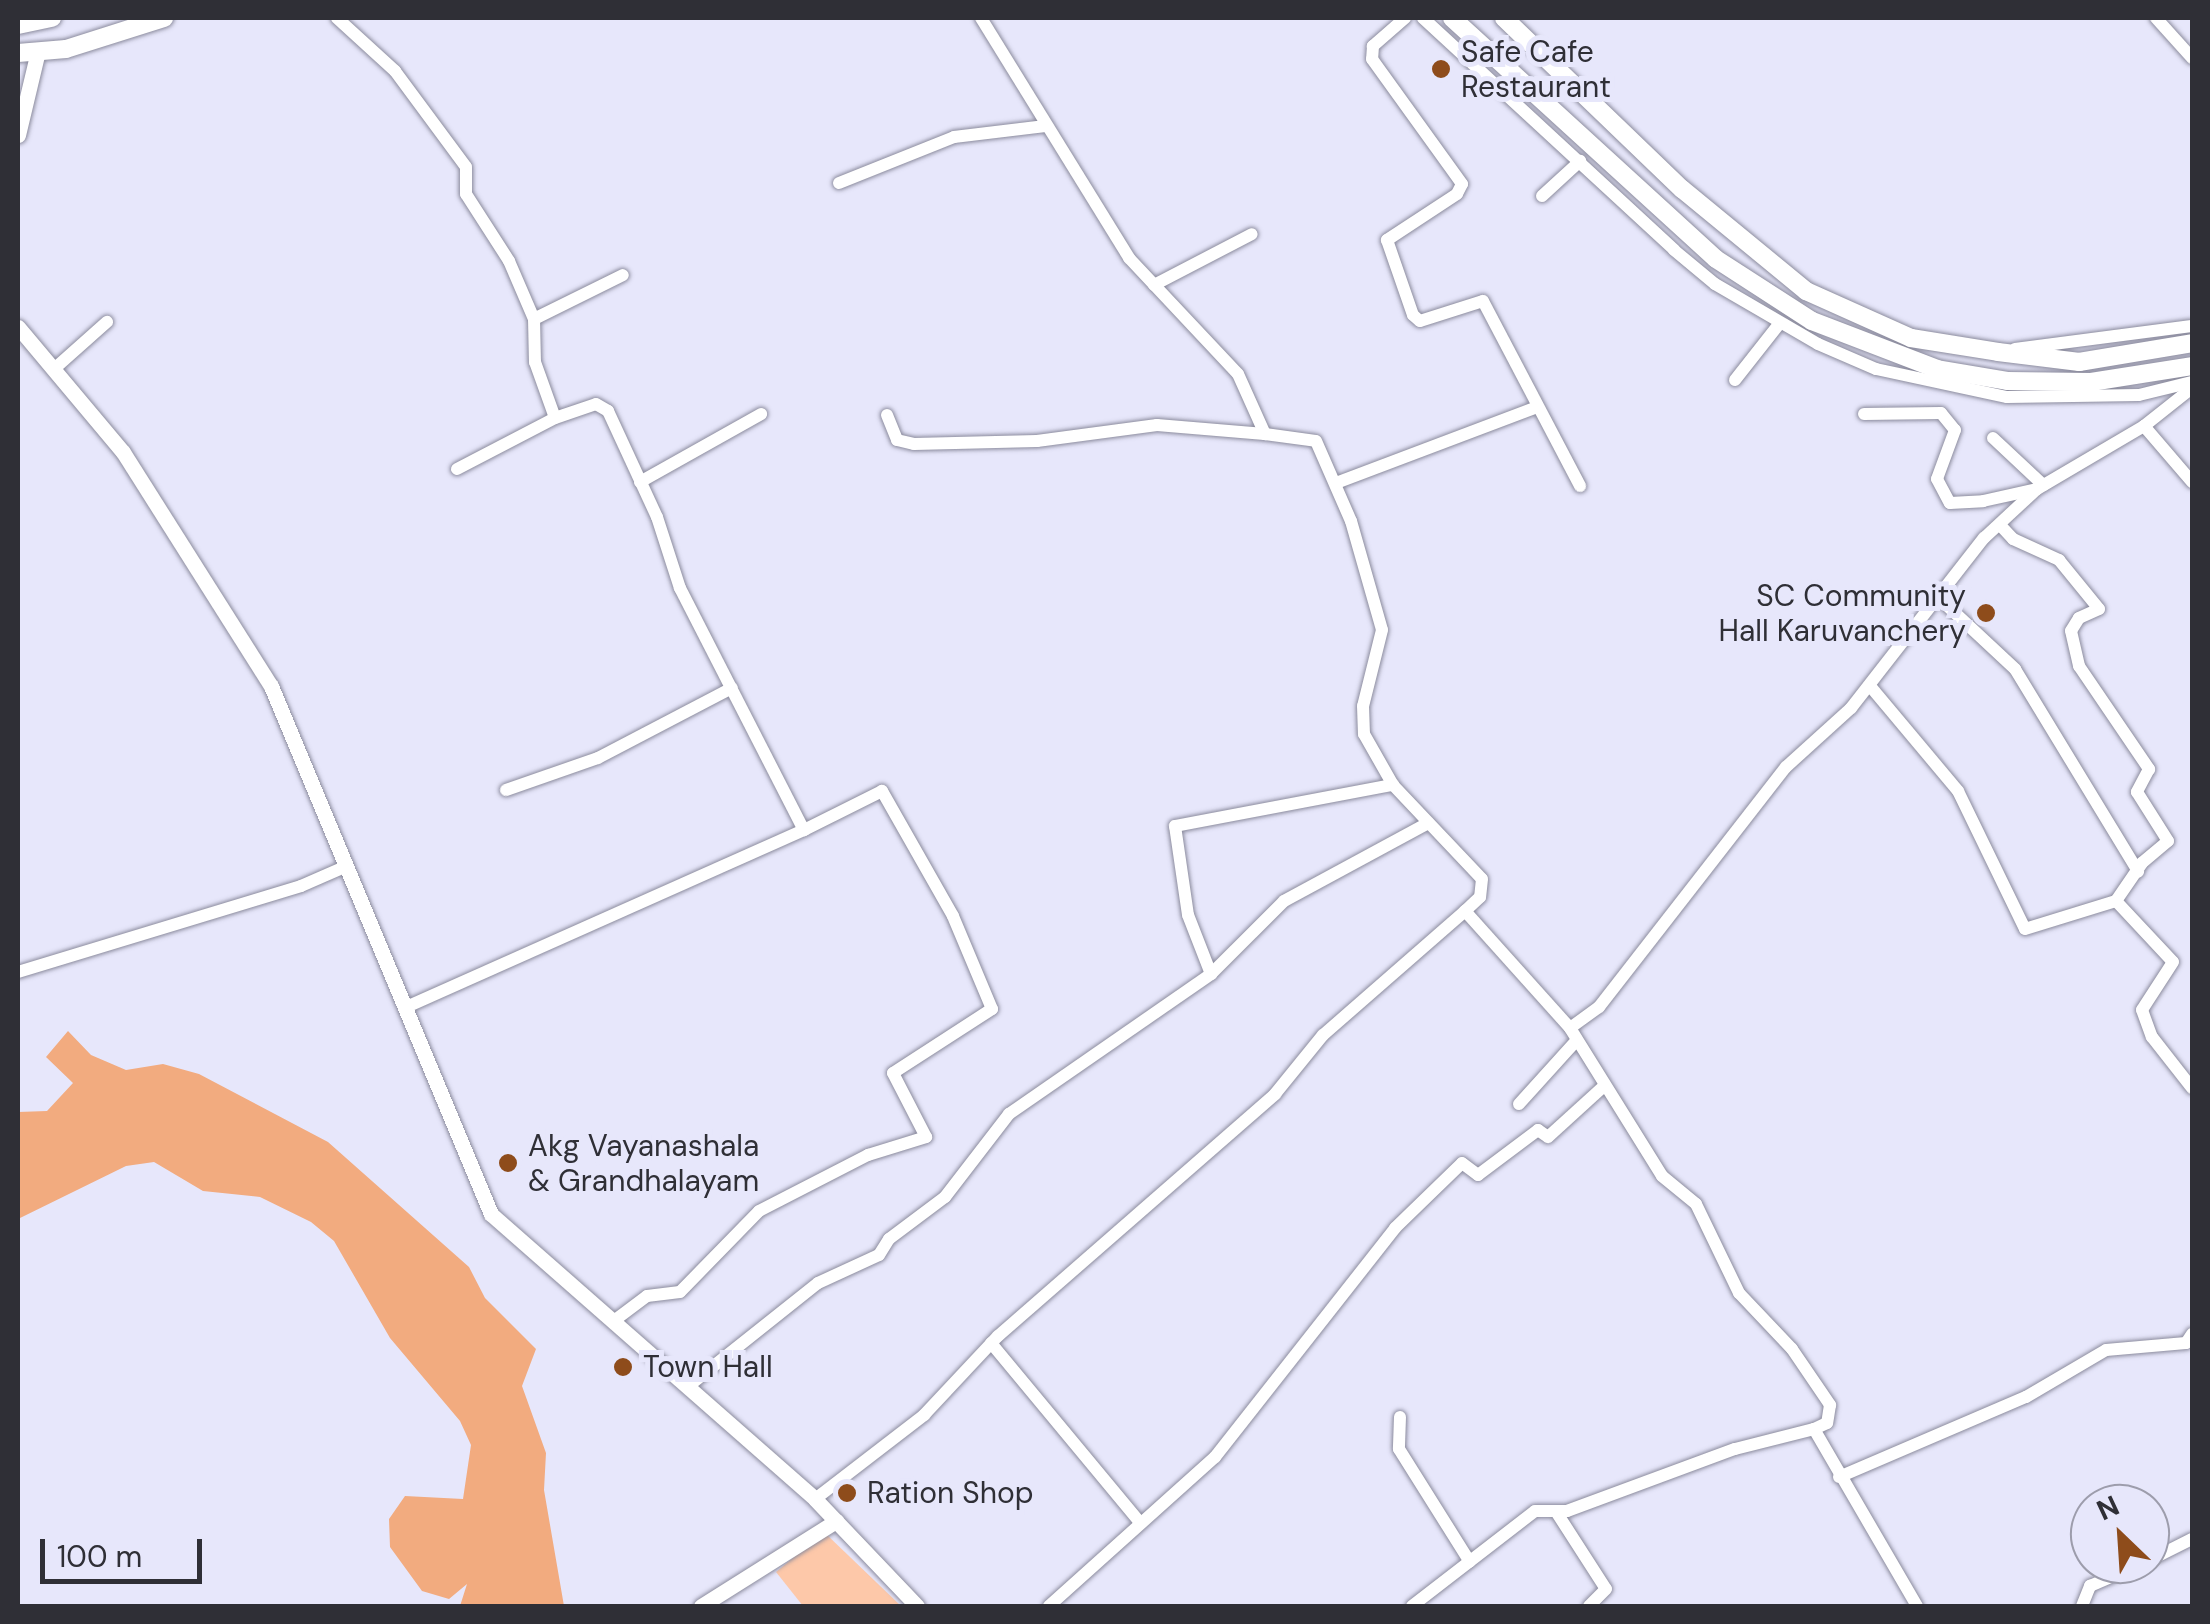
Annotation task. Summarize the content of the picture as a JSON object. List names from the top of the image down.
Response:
{
  "places": [
    "Safe Cafe Restaurant",
    "SC Community Hall Karuvanchery",
    "Akg Vayanashala & Grandhalayam",
    "Town Hall",
    "Ration Shop"
  ],
  "scale_bar": "100 m",
  "north": "top left"
}
